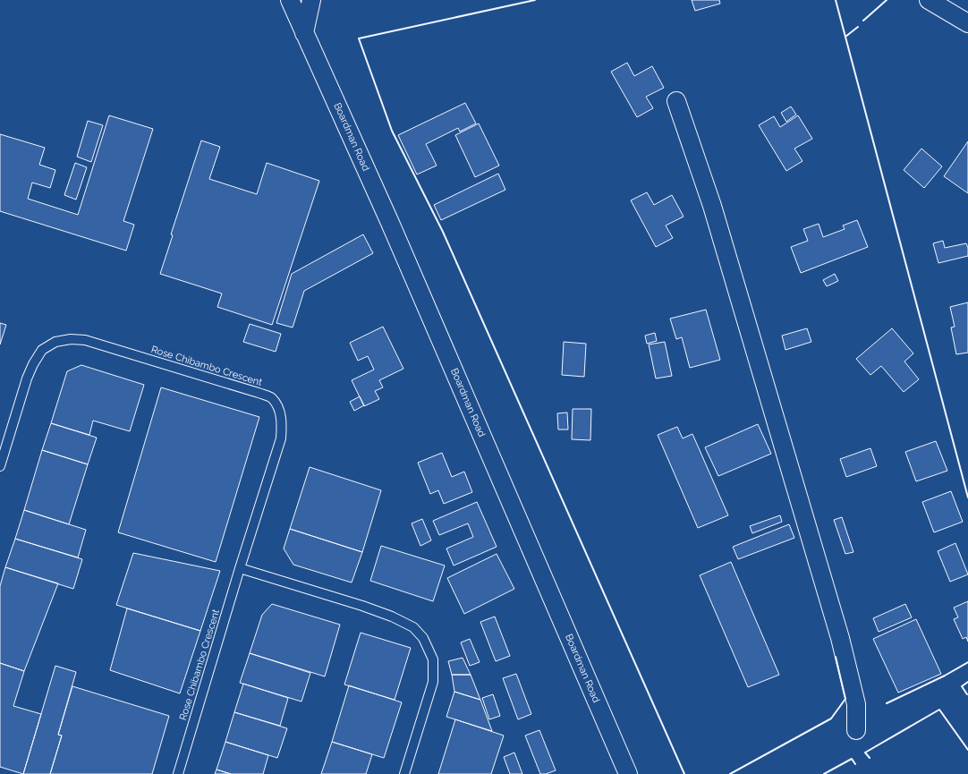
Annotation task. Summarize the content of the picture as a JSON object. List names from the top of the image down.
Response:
{
  "streets": {
    "street": ["Boardman Road"],
    "lane": ["Rose Chibambo Crescent"]
  }
}
